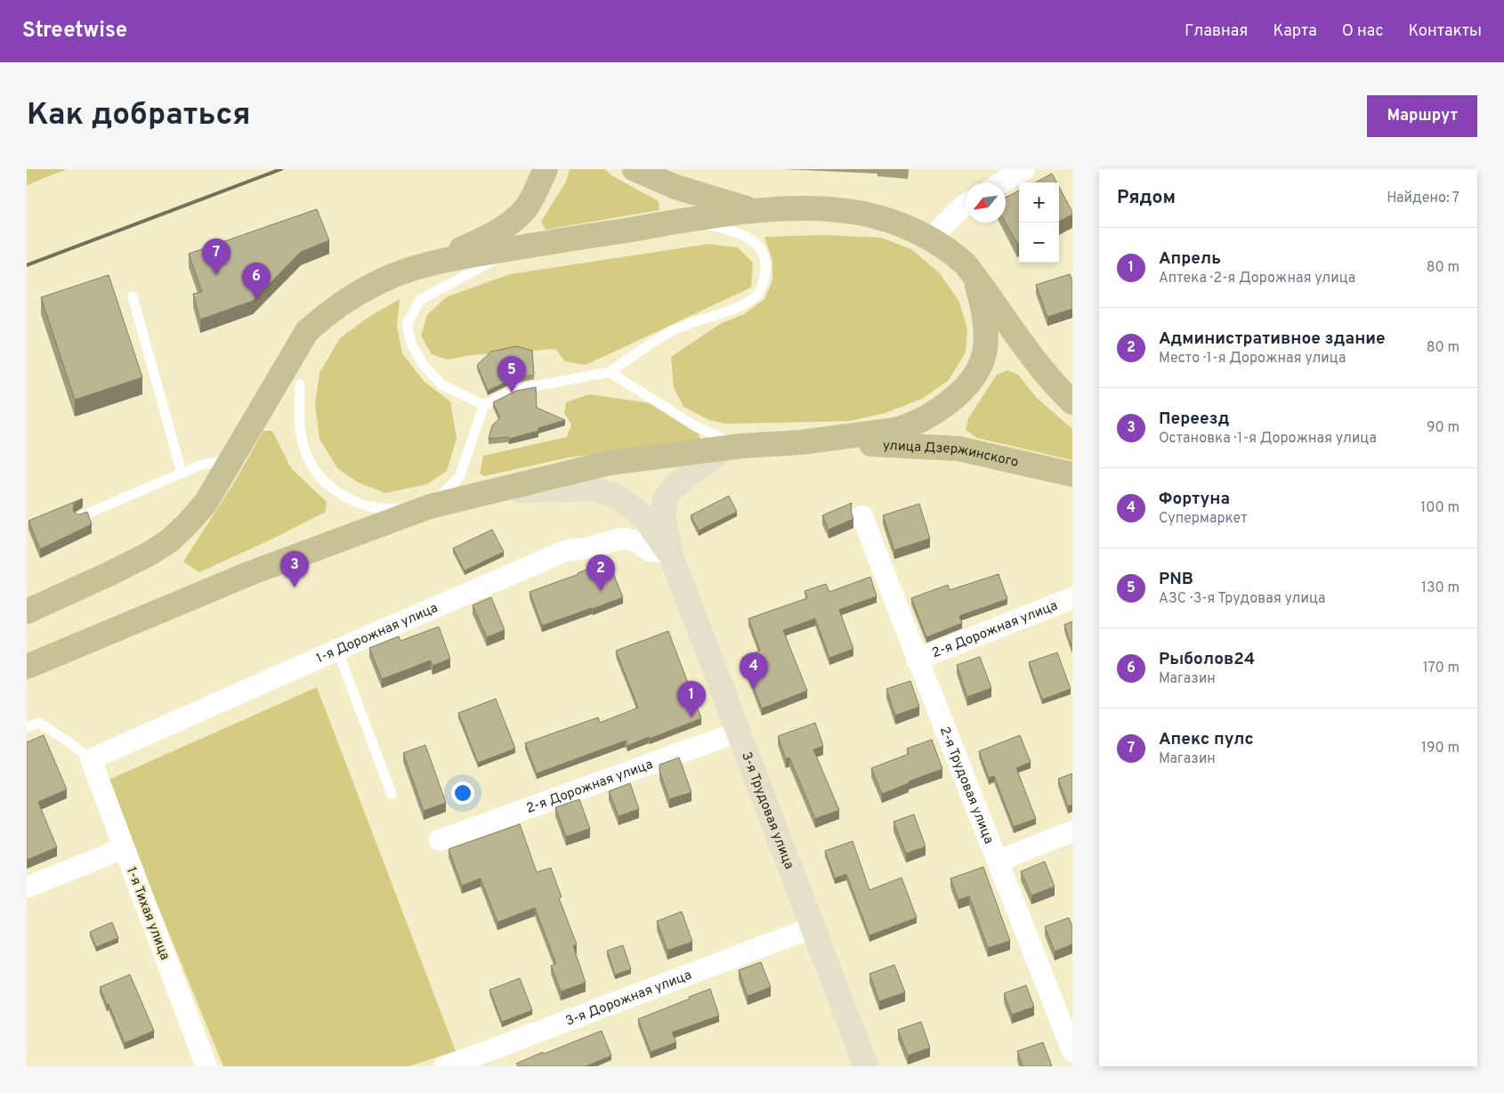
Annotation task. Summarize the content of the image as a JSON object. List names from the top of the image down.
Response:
{
  "streets": {
    "main road": ["улица Дзержинского"],
    "street": [
      "2-я Дорожная улица",
      "1-я Дорожная улица",
      "2-я Трудовая улица",
      "3-я Трудовая улица",
      "1-я Тихая улица",
      "3-я Дорожная улица"
    ]
  },
  "crossings": [
    ["2-я Дорожная улица", "2-я Трудовая улица"],
    ["2-я Дорожная улица", "3-я Трудовая улица"],
    ["1-я Дорожная улица", "3-я Трудовая улица"],
    ["1-я Дорожная улица", "1-я Тихая улица"],
    ["3-я Трудовая улица", "3-я Дорожная улица"]
  ],
  "north": "bottom left",
  "page": {
    "header": "Streetwise",
    "nav": [
      "Главная",
      "Карта",
      "О нас",
      "Контакты"
    ],
    "buttons": "Маршрут",
    "title": "Как добраться",
    "heading": ["Рядом", "Найдено: 7"],
    "map_buttons": ["+", "−"],
    "list": [
      {
        "mark": "1",
        "name": "Апрель",
        "note": "Аптека · 2-я Дорожная улица",
        "value": "80 m"
      },
      {
        "mark": "2",
        "name": "Административное здание",
        "note": "Место · 1-я Дорожная улица",
        "value": "80 m"
      },
      {
        "mark": "3",
        "name": "Переезд",
        "note": "Остановка · 1-я Дорожная улица",
        "value": "90 m"
      },
      {
        "mark": "4",
        "name": "Фортуна",
        "note": "Супермаркет",
        "value": "100 m"
      },
      {
        "mark": "5",
        "name": "PNB",
        "note": "АЗС · 3-я Трудовая улица",
        "value": "130 m"
      },
      {
        "mark": "6",
        "name": "Рыболов24",
        "note": "Магазин",
        "value": "170 m"
      },
      {
        "mark": "7",
        "name": "Апекс пулс",
        "note": "Магазин",
        "value": "190 m"
      }
    ],
    "pins": [
      "7",
      "6",
      "5",
      "3",
      "2",
      "4",
      "1"
    ]
  }
}
